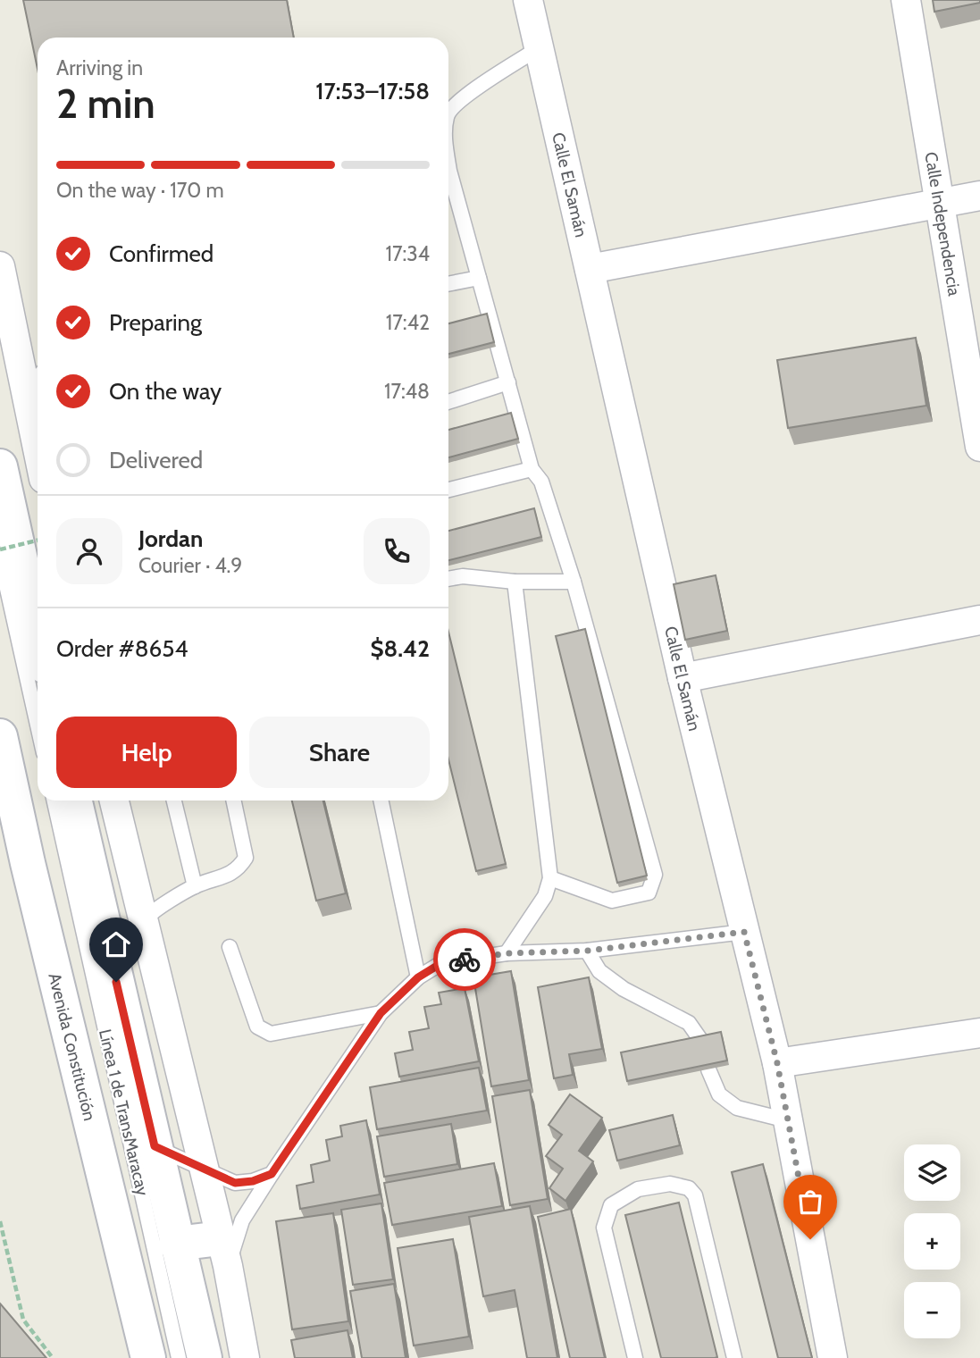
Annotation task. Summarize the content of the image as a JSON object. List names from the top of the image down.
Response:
{
  "streets": {
    "street": ["Calle El Samán", "Calle Independencia", "Avenida Constitución"],
    "lane": ["Línea 1 de TransMaracay"]
  },
  "page": {
    "heading": ["2 min", "Arriving in", "17:53–17:58"],
    "panel": [
      "Jordan",
      "Courier · 4.9",
      "Order #8654",
      "$8.42"
    ],
    "bar": "On the way · 170 m",
    "list": [
      ["Confirmed", "17:34"],
      ["Preparing", "17:42"],
      ["On the way", "17:48"],
      "Delivered"
    ],
    "buttons": ["Help", "Share"],
    "map_buttons": ["+", "−"]
  }
}
